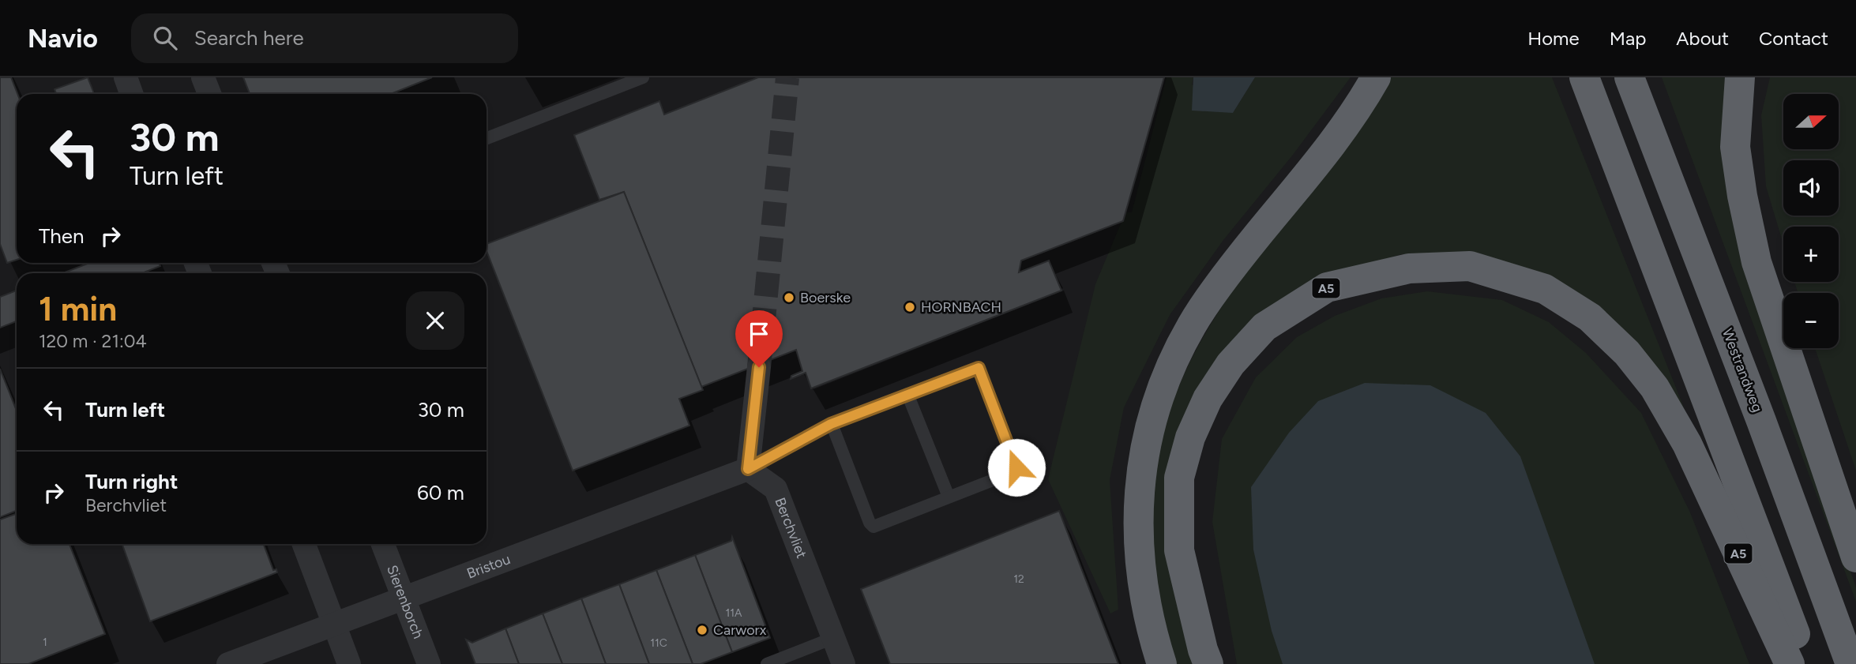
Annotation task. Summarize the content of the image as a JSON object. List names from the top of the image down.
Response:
{
  "streets": {
    "highway": ["A5", "Westrandweg"],
    "street": ["Berchvliet", "Bristou", "Sierenborch"]
  },
  "crossings": [
    ["Berchvliet", "Bristou"],
    ["Bristou", "Sierenborch"]
  ],
  "places": ["Boerske", "HORNBACH", "Carworx"],
  "house_numbers": [
    "12",
    "11A",
    "1",
    "11C"
  ],
  "north": "right",
  "page": {
    "header": "Navio",
    "search": "Search here",
    "nav": [
      "Home",
      "Map",
      "About",
      "Contact"
    ],
    "map_buttons": ["+", "−"],
    "turn": ["30 m", "Turn left"],
    "then": "Then",
    "heading": ["1 min", "120 m · 21:04"],
    "list": [
      {
        "name": "Turn left",
        "value": "30 m"
      },
      {
        "name": "Turn right",
        "note": "Berchvliet",
        "value": "60 m"
      }
    ]
  }
}
